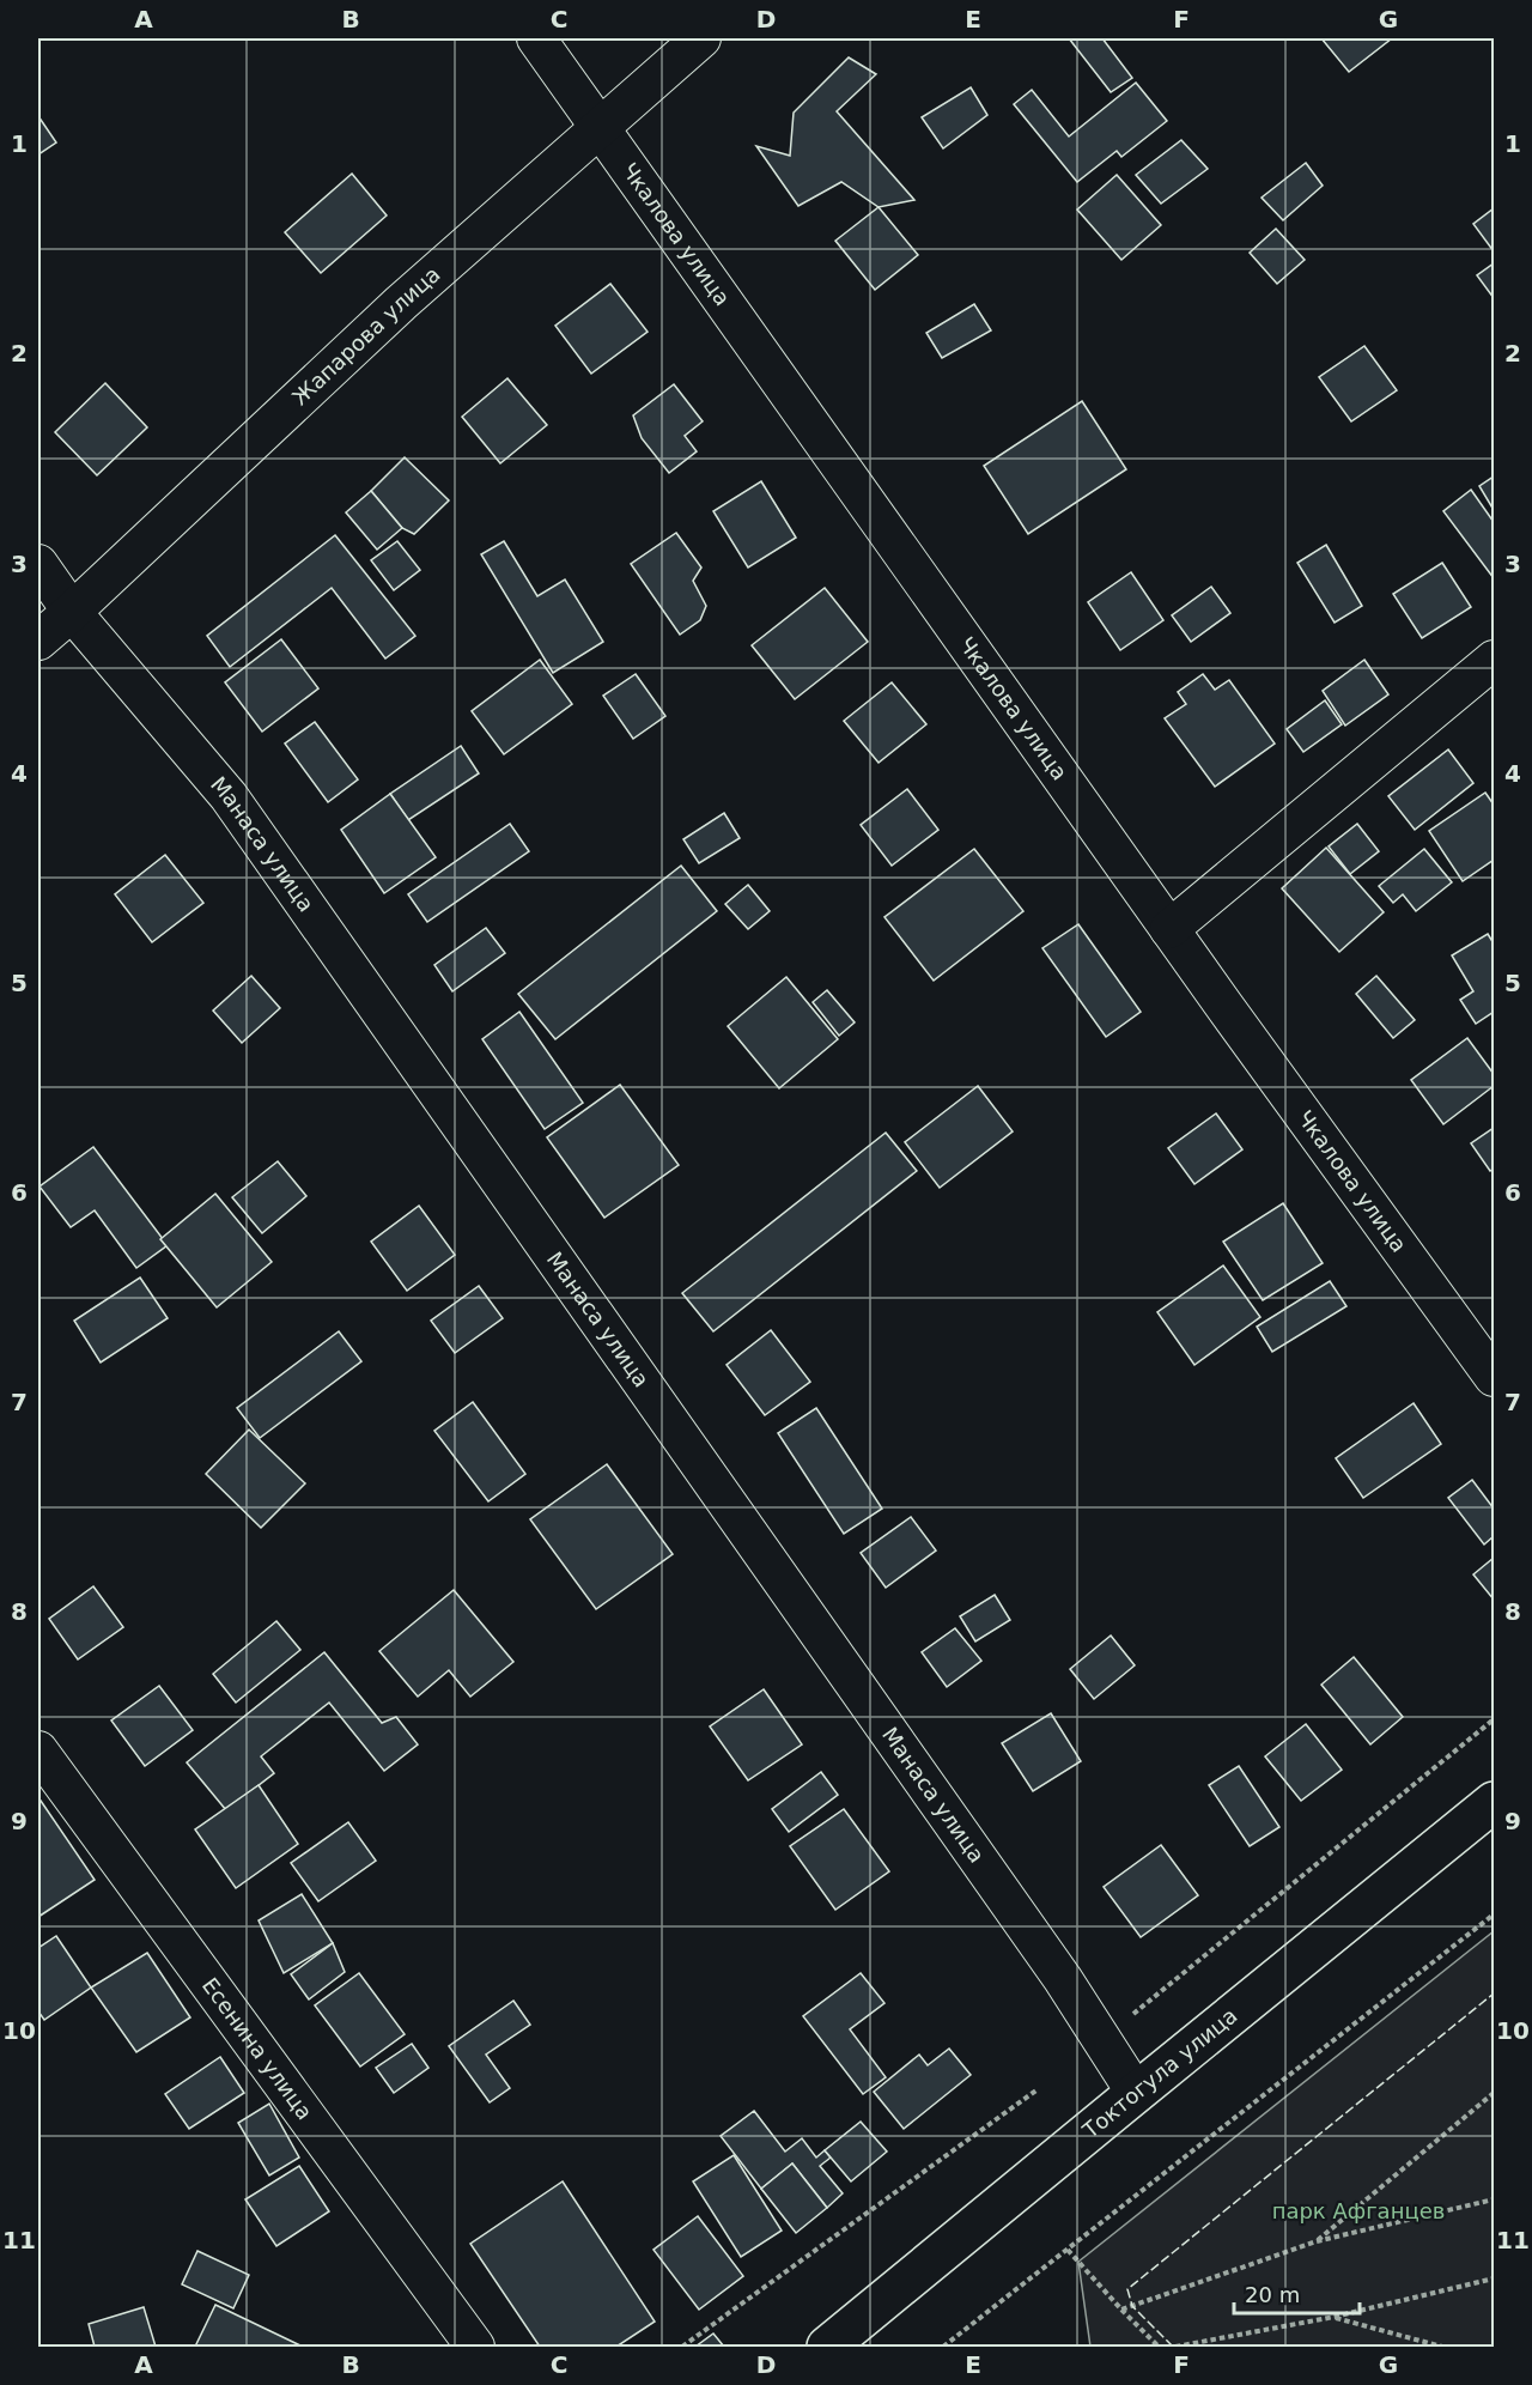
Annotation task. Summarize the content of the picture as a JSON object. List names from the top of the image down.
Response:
{
  "streets": {
    "highway": ["Токтогула улица"],
    "street": [
      "Чкалова улица",
      "Жапарова улица",
      "Манаса улица",
      "Есенина улица"
    ]
  },
  "crossings": [
    ["Чкалова улица", "Жапарова улица"],
    ["Жапарова улица", "Манаса улица"],
    ["Манаса улица", "Токтогула улица"]
  ],
  "parks": ["парк Афганцев"],
  "scale_bar": "20 m",
  "grid": {
    "columns": [
      "A",
      "B",
      "C",
      "D",
      "E",
      "F",
      "G"
    ],
    "rows": [
      "1",
      "2",
      "3",
      "4",
      "5",
      "6",
      "7",
      "8",
      "9",
      "10",
      "11"
    ]
  }
}
